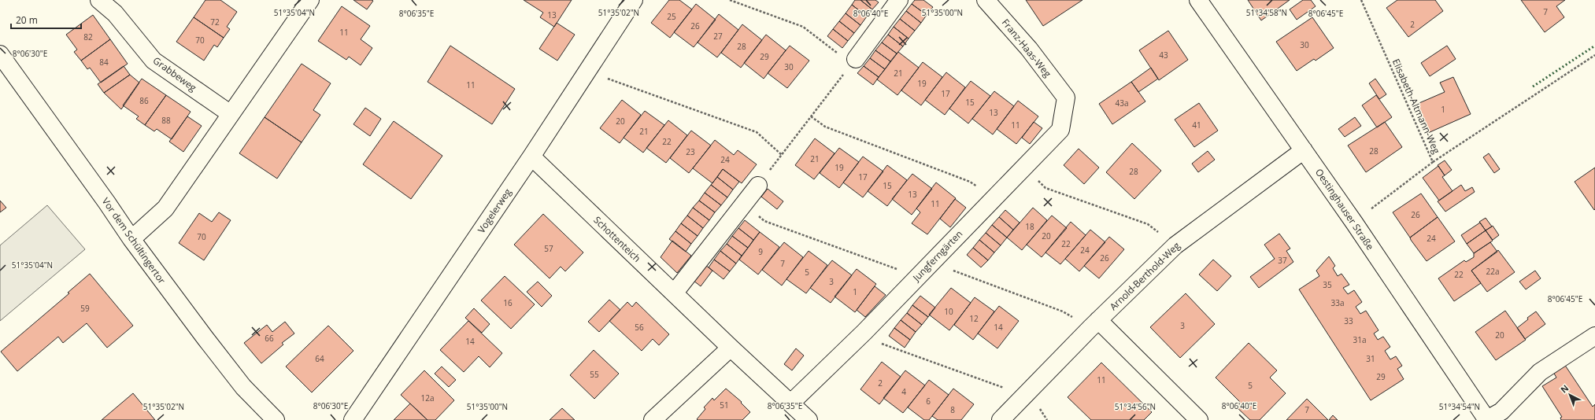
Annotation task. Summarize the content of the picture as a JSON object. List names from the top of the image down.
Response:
{
  "streets": {
    "street": [
      "Franz-Haas-Weg",
      "Grabbeweg",
      "Oestinghauser Straße",
      "Vogelerweg",
      "Schottenteich",
      "Vor dem Schültingertor",
      "Jungferngärten",
      "Arnold-Berthold-Weg"
    ],
    "path": ["Elisabeth-Altmann-Weg"]
  },
  "crossings": [
    ["Franz-Haas-Weg", "Jungferngärten"],
    ["Elisabeth-Altmann-Weg", "Oestinghauser Straße"],
    ["Oestinghauser Straße", "Arnold-Berthold-Weg"],
    ["Vogelerweg", "Schottenteich"],
    ["Schottenteich", "Jungferngärten"]
  ],
  "house_numbers": [
    "7",
    "13",
    "25",
    "72",
    "2",
    "26",
    "11",
    "27",
    "82",
    "70",
    "30",
    "28",
    "43",
    "29",
    "84",
    "30",
    "21",
    "19",
    "11",
    "17",
    "86",
    "15",
    "43a",
    "1",
    "13",
    "88",
    "20",
    "11",
    "41",
    "21",
    "22",
    "28",
    "23",
    "21",
    "24",
    "19",
    "28",
    "17",
    "15",
    "13",
    "11",
    "26",
    "18",
    "20",
    "70",
    "24",
    "22",
    "57",
    "24",
    "9",
    "26",
    "37",
    "7",
    "22a",
    "5",
    "22",
    "3",
    "35",
    "1",
    "16",
    "33a",
    "59",
    "10",
    "12",
    "33",
    "3",
    "56",
    "14",
    "20",
    "66",
    "31a",
    "14",
    "64",
    "31",
    "55",
    "29",
    "11",
    "2",
    "5",
    "4",
    "12a",
    "6",
    "51",
    "8",
    "7"
  ],
  "scale_bar": "20 m",
  "north": "top left",
  "coordinates": [
    "51°35'02\"N",
    "51°35'00\"N",
    "51°34'58\"N",
    "51°35'04\"N",
    "8°06'40\"E",
    "8°06'35\"E",
    "8°06'45\"E",
    "8°06'30\"E",
    "51°34'56\"N",
    "51°34'54\"N"
  ]
}
